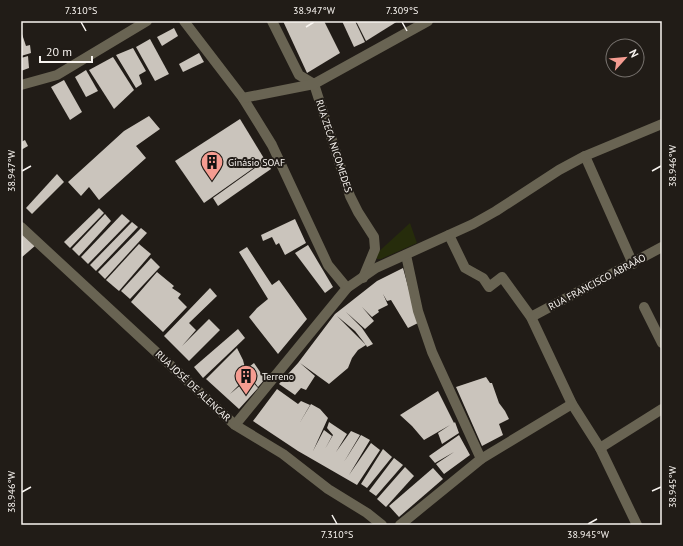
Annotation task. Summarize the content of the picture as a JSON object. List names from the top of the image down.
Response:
{
  "streets": {
    "street": ["RUA ZECA NICOMEDES", "RUA FRANCISCO ABRAÃO", "RUA JOSÉ DE ALENCAR"]
  },
  "places": {
    "building": ["Ginásio SOAF", "Terreno"]
  },
  "scale_bar": "20 m",
  "north": "top right",
  "coordinates": [
    "7.310°S",
    "38.947°W",
    "7.309°S",
    "38.946°W",
    "38.945°W"
  ]
}
